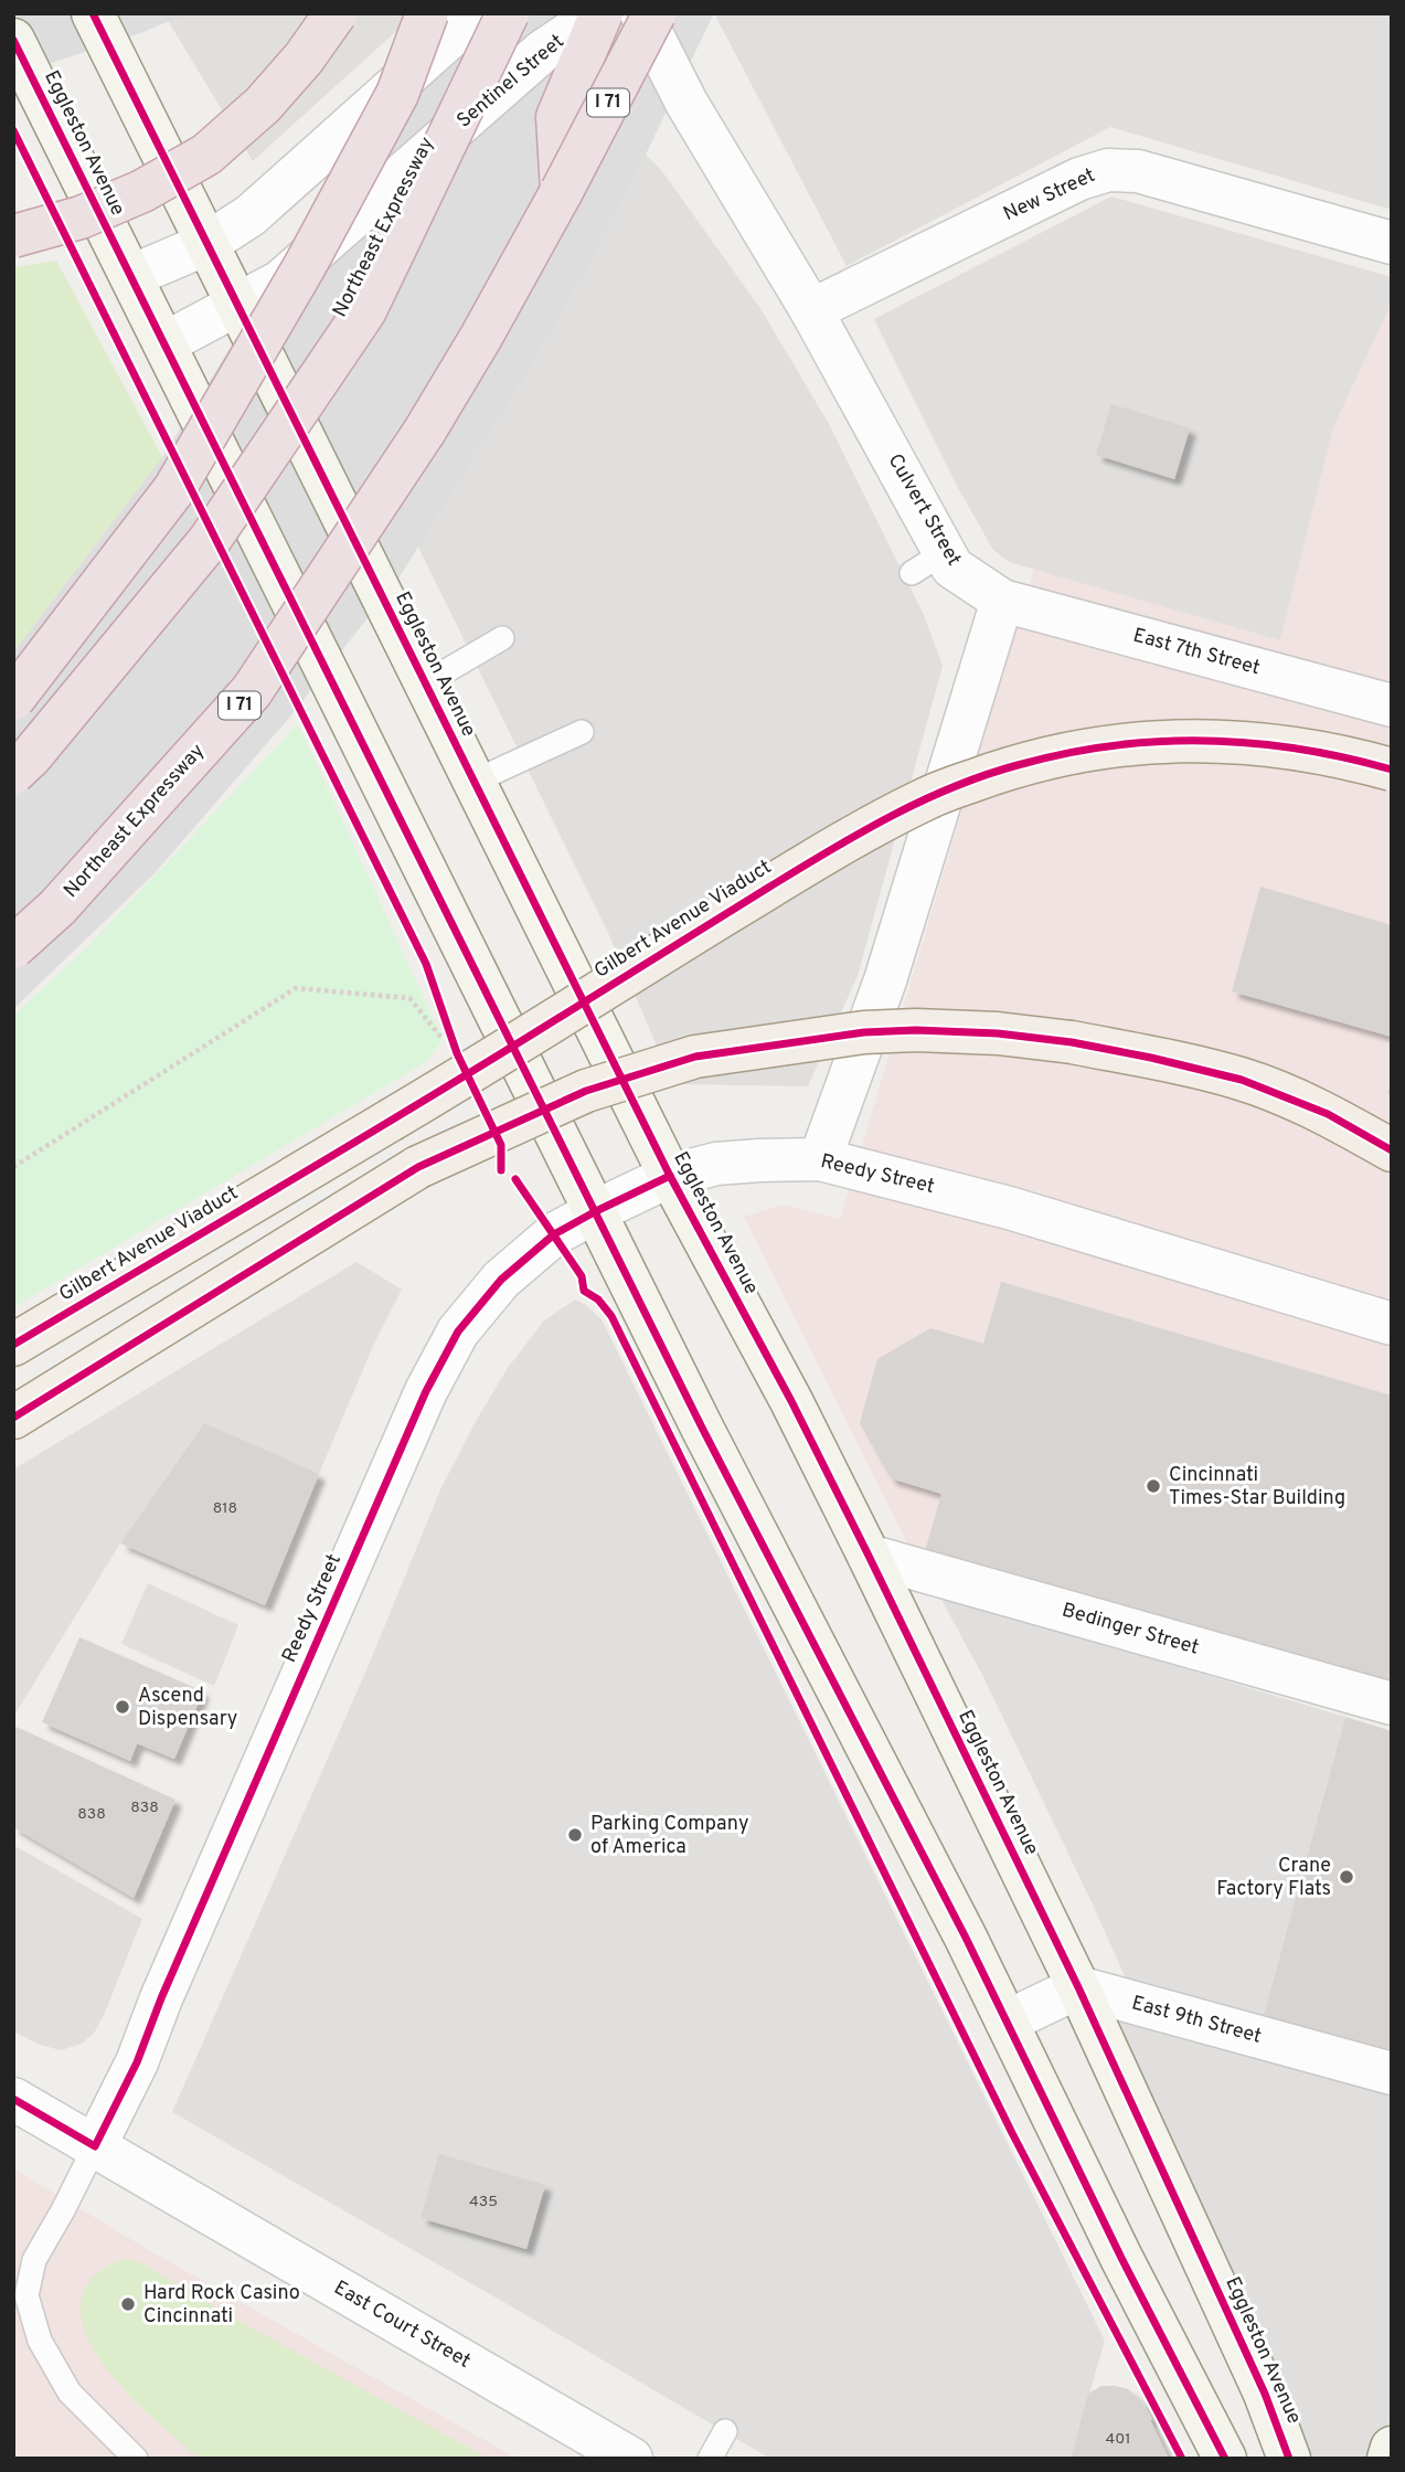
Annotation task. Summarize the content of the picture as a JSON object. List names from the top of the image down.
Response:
{
  "streets": {
    "highway": ["I 71", "Northeast Expressway"],
    "main road": ["Eggleston Avenue", "Gilbert Avenue Viaduct"],
    "street": [
      "Sentinel Street",
      "New Street",
      "Culvert Street",
      "East 7th Street",
      "Reedy Street",
      "Bedinger Street",
      "East 9th Street",
      "East Court Street"
    ]
  },
  "crossings": [
    ["Sentinel Street", "Eggleston Avenue"],
    ["Eggleston Avenue", "Reedy Street"],
    ["Eggleston Avenue", "Bedinger Street"],
    ["Eggleston Avenue", "East 9th Street"],
    ["New Street", "Culvert Street"],
    ["Culvert Street", "East 7th Street"],
    ["Reedy Street", "East Court Street"]
  ],
  "places": [
    "Cincinnati Times-Star Building",
    "Ascend Dispensary",
    "Parking Company of America",
    "Crane Factory Flats",
    "Hard Rock Casino Cincinnati"
  ],
  "house_numbers": [
    "818",
    "838",
    "838",
    "435",
    "401"
  ]
}
